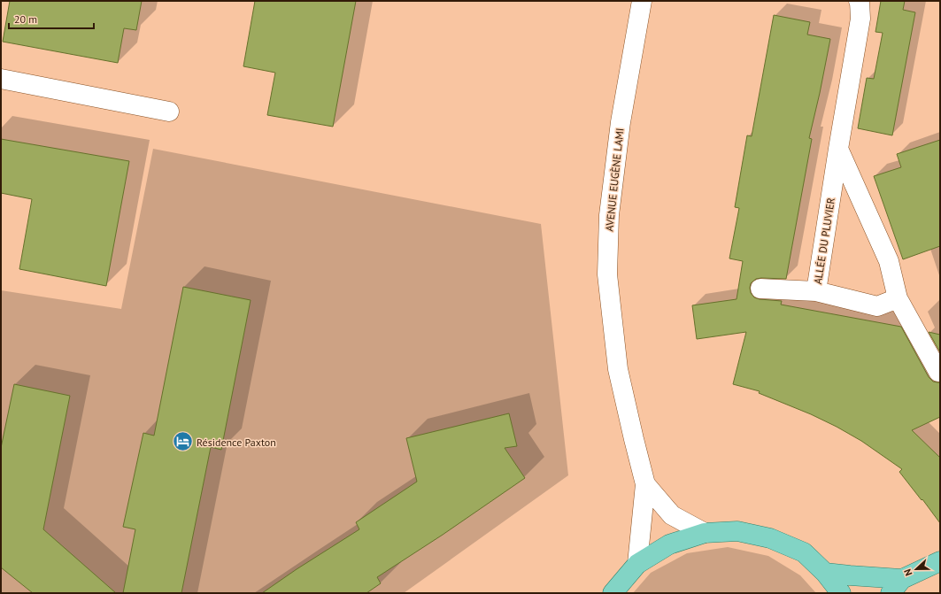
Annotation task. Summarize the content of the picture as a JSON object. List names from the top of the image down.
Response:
{
  "streets": {
    "street": ["AVENUE EUGÈNE LAMI", "ALLÉE DU PLUVIER"]
  },
  "places": {
    "hotel": ["Résidence Paxton"]
  },
  "scale_bar": "20 m",
  "north": "left"
}
